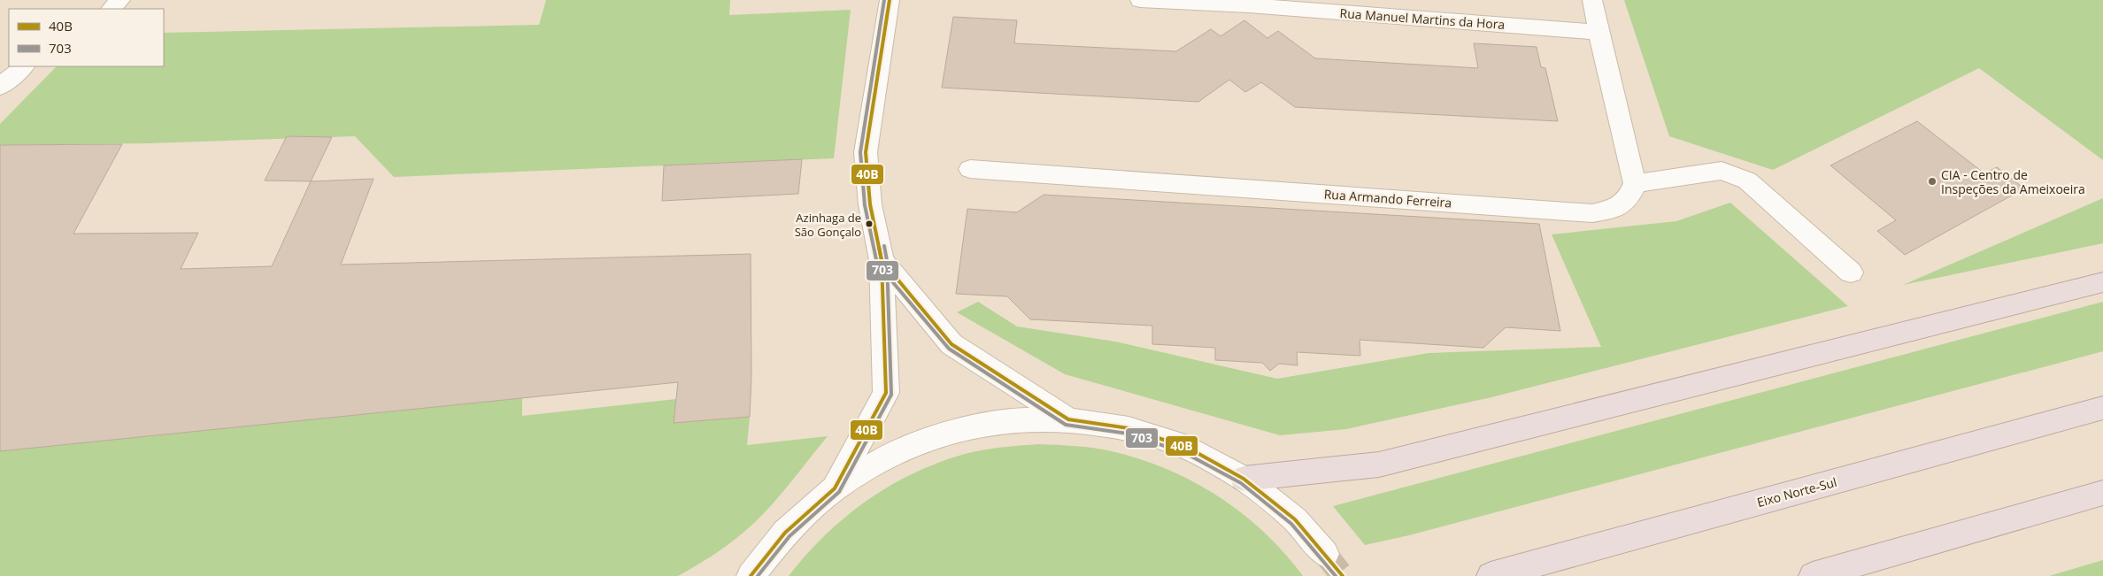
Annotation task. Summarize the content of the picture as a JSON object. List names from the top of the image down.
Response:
{
  "streets": {
    "highway": ["Eixo Norte-Sul"],
    "street": ["Rua Manuel Martins da Hora", "Rua Armando Ferreira"]
  },
  "places": ["CIA - Centro de Inspeções da Ameixoeira", "Azinhaga de São Gonçalo"],
  "lines": ["transit line 40B", "transit line 703"],
  "legend": ["40B", "703"]
}
